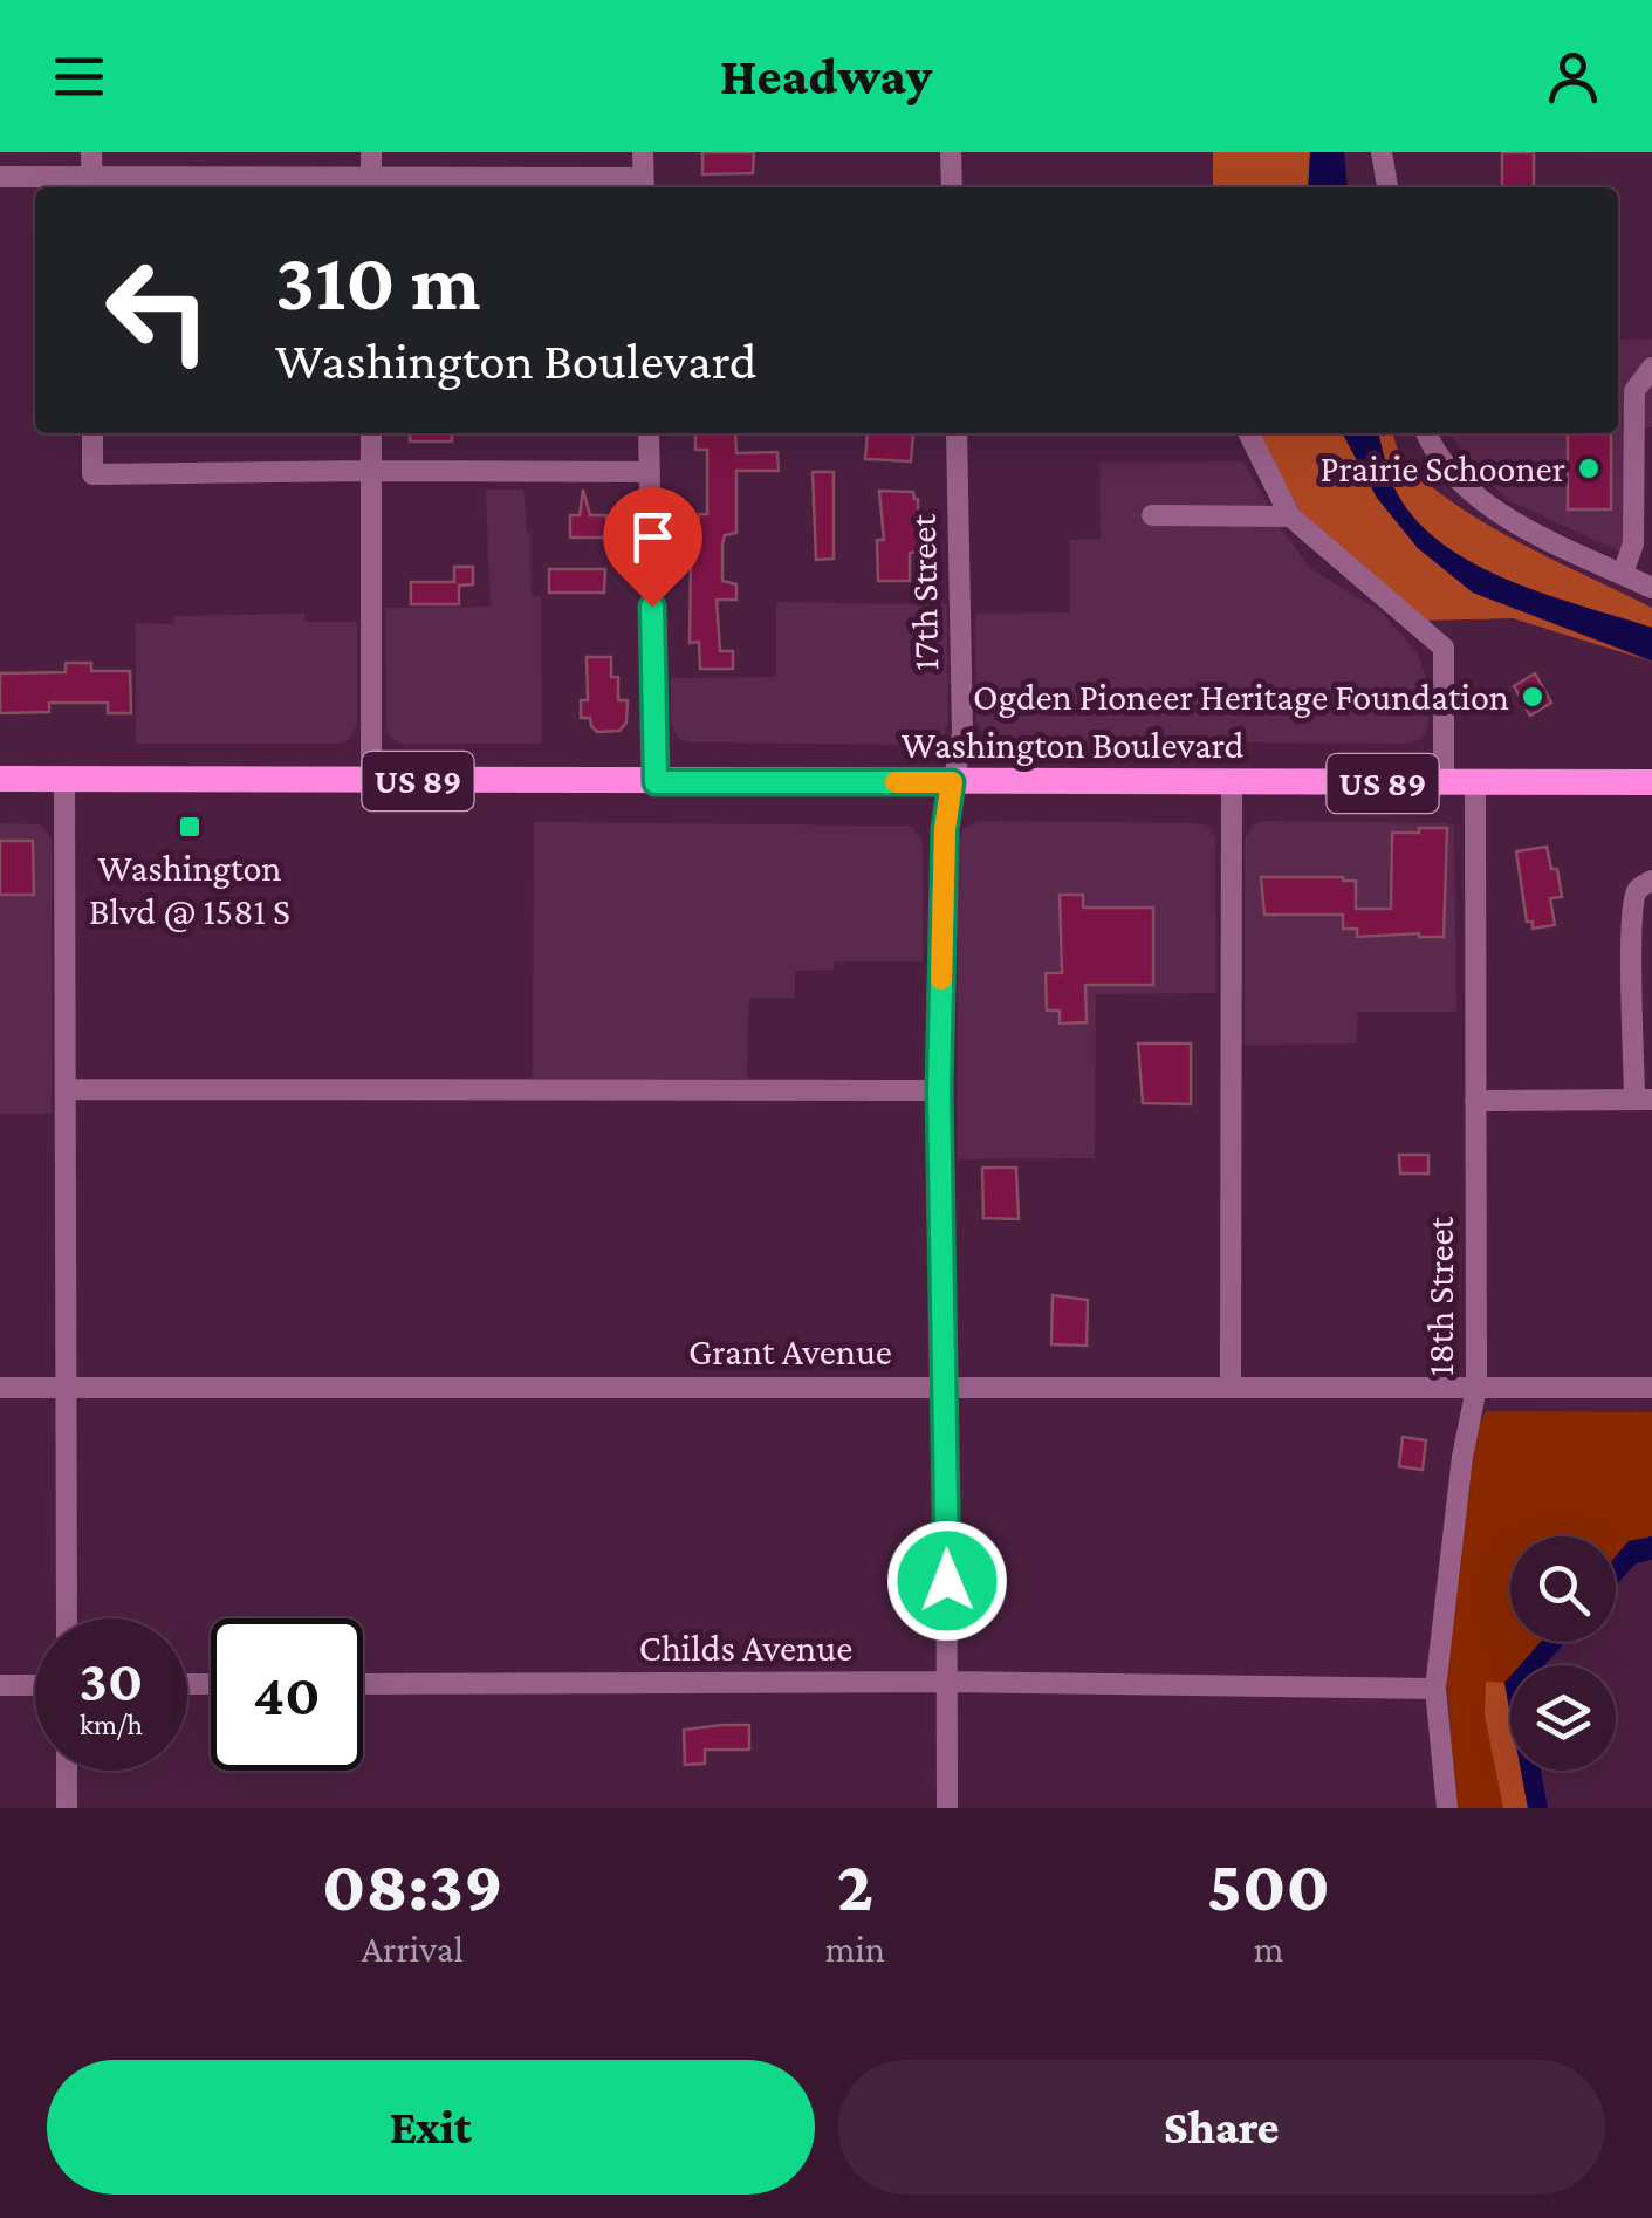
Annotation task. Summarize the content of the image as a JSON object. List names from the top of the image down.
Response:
{
  "streets": {
    "main road": ["Washington Boulevard", "US 89"],
    "street": [
      "17th Street",
      "18th Street",
      "Grant Avenue",
      "Childs Avenue"
    ]
  },
  "crossings": [
    ["17th Street", "Washington Boulevard"],
    ["17th Street", "Grant Avenue"],
    ["17th Street", "Childs Avenue"],
    ["Washington Boulevard", "18th Street"],
    ["18th Street", "Grant Avenue"],
    ["18th Street", "Childs Avenue"]
  ],
  "places": {
    "other": ["Prairie Schooner", "Ogden Pioneer Heritage Foundation"],
    "transit": ["Washington Blvd @ 1581 S"]
  },
  "page": {
    "header": "Headway",
    "turn": ["310 m", "Washington Boulevard"],
    "speed": "30 km/h",
    "limit": "40",
    "eta": [
      "08:39",
      "Arrival",
      "2",
      "min",
      "500",
      "m"
    ],
    "buttons": ["Exit", "Share"]
  }
}
